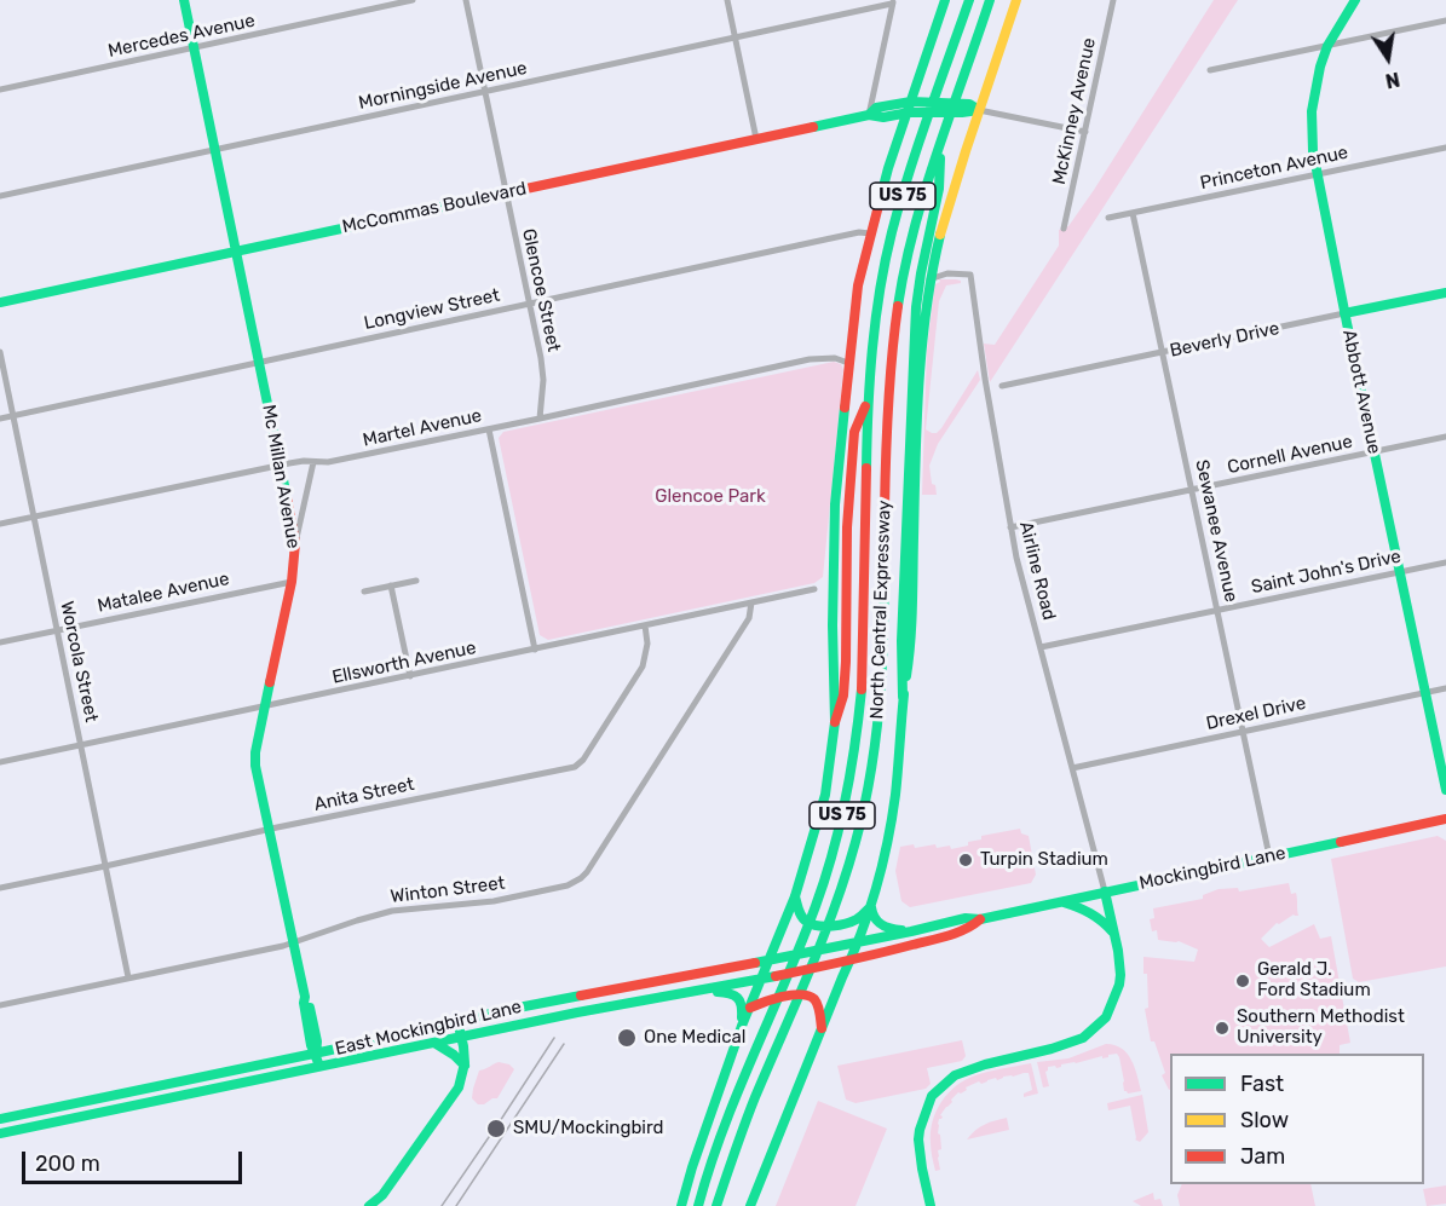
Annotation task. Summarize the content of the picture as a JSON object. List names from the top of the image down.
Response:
{
  "streets": {
    "main road": [
      "US 75",
      "McCommas Boulevard",
      "Beverly Drive",
      "Abbott Avenue",
      "Mc Millan Avenue",
      "North Central Expressway",
      "Mockingbird Lane",
      "East Mockingbird Lane"
    ],
    "street": [
      "Mercedes Avenue",
      "Morningside Avenue",
      "McKinney Avenue",
      "Princeton Avenue",
      "Glencoe Street",
      "Longview Street",
      "Martel Avenue",
      "Cornell Avenue",
      "Sewanee Avenue",
      "Airline Road",
      "Saint John's Drive",
      "Matalee Avenue",
      "Worcola Street",
      "Ellsworth Avenue",
      "Drexel Drive",
      "Anita Street",
      "Winton Street"
    ]
  },
  "crossings": [
    ["Mercedes Avenue", "Mc Millan Avenue"],
    ["Morningside Avenue", "Glencoe Street"],
    ["Morningside Avenue", "Mc Millan Avenue"],
    ["McKinney Avenue", "McCommas Boulevard"],
    ["Princeton Avenue", "Abbott Avenue"],
    ["Princeton Avenue", "Sewanee Avenue"],
    ["McCommas Boulevard", "Glencoe Street"],
    ["McCommas Boulevard", "Mc Millan Avenue"],
    ["McCommas Boulevard", "North Central Expressway"],
    ["Glencoe Street", "Longview Street"],
    ["Glencoe Street", "Martel Avenue"],
    ["Longview Street", "Mc Millan Avenue"],
    ["Longview Street", "Worcola Street"],
    ["Beverly Drive", "Abbott Avenue"],
    ["Beverly Drive", "Sewanee Avenue"],
    ["Abbott Avenue", "Cornell Avenue"],
    ["Abbott Avenue", "Saint John's Drive"],
    ["Abbott Avenue", "Drexel Drive"],
    ["Martel Avenue", "Mc Millan Avenue"],
    ["Martel Avenue", "Worcola Street"],
    ["Cornell Avenue", "Sewanee Avenue"],
    ["Cornell Avenue", "Airline Road"],
    ["Mc Millan Avenue", "Matalee Avenue"],
    ["Mc Millan Avenue", "Ellsworth Avenue"],
    ["Mc Millan Avenue", "Anita Street"],
    ["Mc Millan Avenue", "Winton Street"],
    ["Mc Millan Avenue", "East Mockingbird Lane"],
    ["Sewanee Avenue", "Saint John's Drive"],
    ["Sewanee Avenue", "Drexel Drive"],
    ["Sewanee Avenue", "Mockingbird Lane"],
    ["Airline Road", "Saint John's Drive"],
    ["Airline Road", "North Central Expressway"],
    ["Airline Road", "Drexel Drive"],
    ["Airline Road", "Mockingbird Lane"],
    ["Matalee Avenue", "Worcola Street"],
    ["North Central Expressway", "Mockingbird Lane"],
    ["North Central Expressway", "East Mockingbird Lane"],
    ["Worcola Street", "Ellsworth Avenue"],
    ["Worcola Street", "Anita Street"],
    ["Worcola Street", "Winton Street"],
    ["Ellsworth Avenue", "Anita Street"],
    ["Ellsworth Avenue", "Winton Street"],
    ["Mockingbird Lane", "East Mockingbird Lane"]
  ],
  "parks": ["Glencoe Park"],
  "places": [
    "Turpin Stadium",
    "Gerald J. Ford Stadium",
    "Southern Methodist University",
    "One Medical",
    "SMU/Mockingbird"
  ],
  "legend": ["Fast", "Slow", "Jam"],
  "scale_bar": "200 m",
  "north": "bottom"
}
